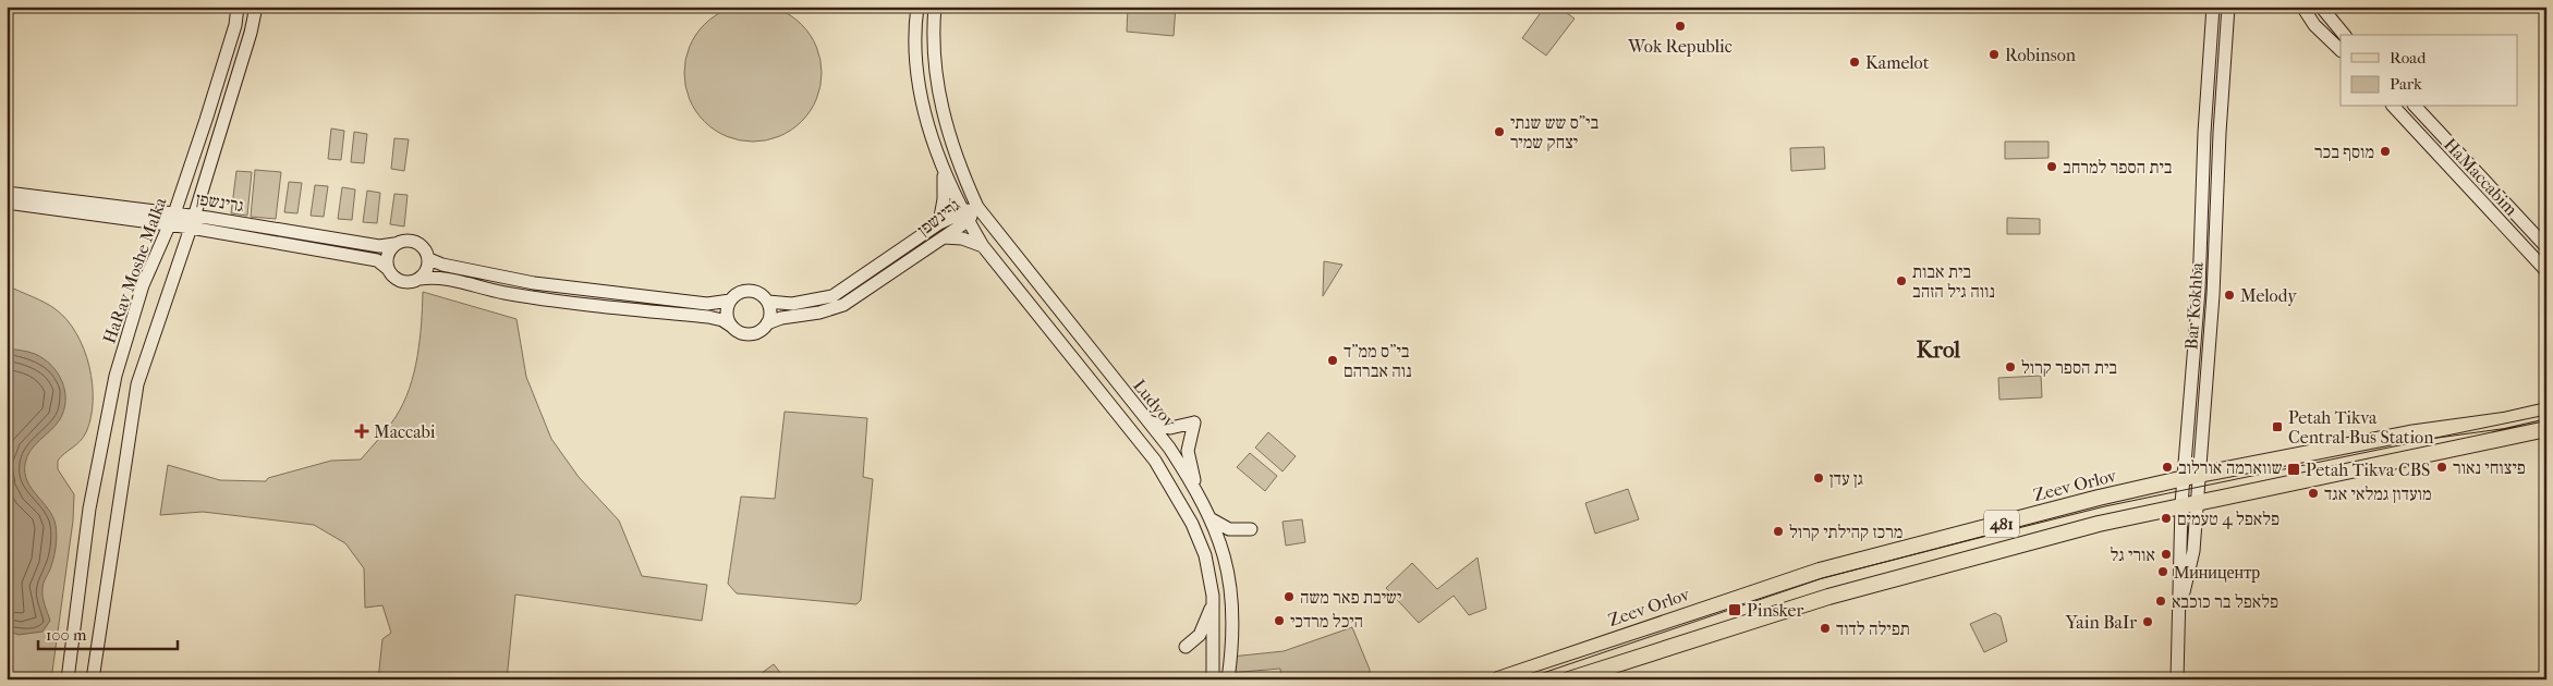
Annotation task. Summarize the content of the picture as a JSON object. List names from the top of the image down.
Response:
{
  "streets": {
    "main road": ["Zeev Orlov", "481"],
    "street": [
      "HaMaccabim",
      "גרינשפן",
      "HaRav Moshe Malka",
      "Bar Kokhba",
      "Ludyov"
    ]
  },
  "crossings": [
    ["גרינשפן", "HaRav Moshe Malka"],
    ["גרינשפן", "Ludyov"],
    ["Bar Kokhba", "Zeev Orlov"],
    ["Bar Kokhba", "481"]
  ],
  "districts": ["Krol"],
  "places": {
    "other": [
      "Wok Republic",
      "Robinson",
      "Kamelot",
      "בי\"ס שש שנתי יצחק שמיר",
      "מוסף בכר",
      "בית הספר למרחב",
      "בית אבות נווה גיל הזהב",
      "Melody",
      "בי\"ס ממ\"ד נוה אברהם",
      "בית הספר קרול",
      "שווארמה אורלוב",
      "פיצוחי נאור",
      "גן עדן",
      "מועדון גמלאי אגד",
      "פלאפל 4 טעמים",
      "מרכז קהילתי קרול",
      "אורי גל",
      "Миницентр",
      "ישיבת פאר משה",
      "פלאפל בר כוכבא",
      "היכל מרדכי",
      "Yain BaIr",
      "תפילה לדוד"
    ],
    "transit": ["Petah Tikva Central Bus Station", "Petah Tikva CBS", "Pinsker"],
    "health": ["Maccabi"]
  },
  "legend": ["Road", "Park"],
  "scale_bar": "100 m"
}
